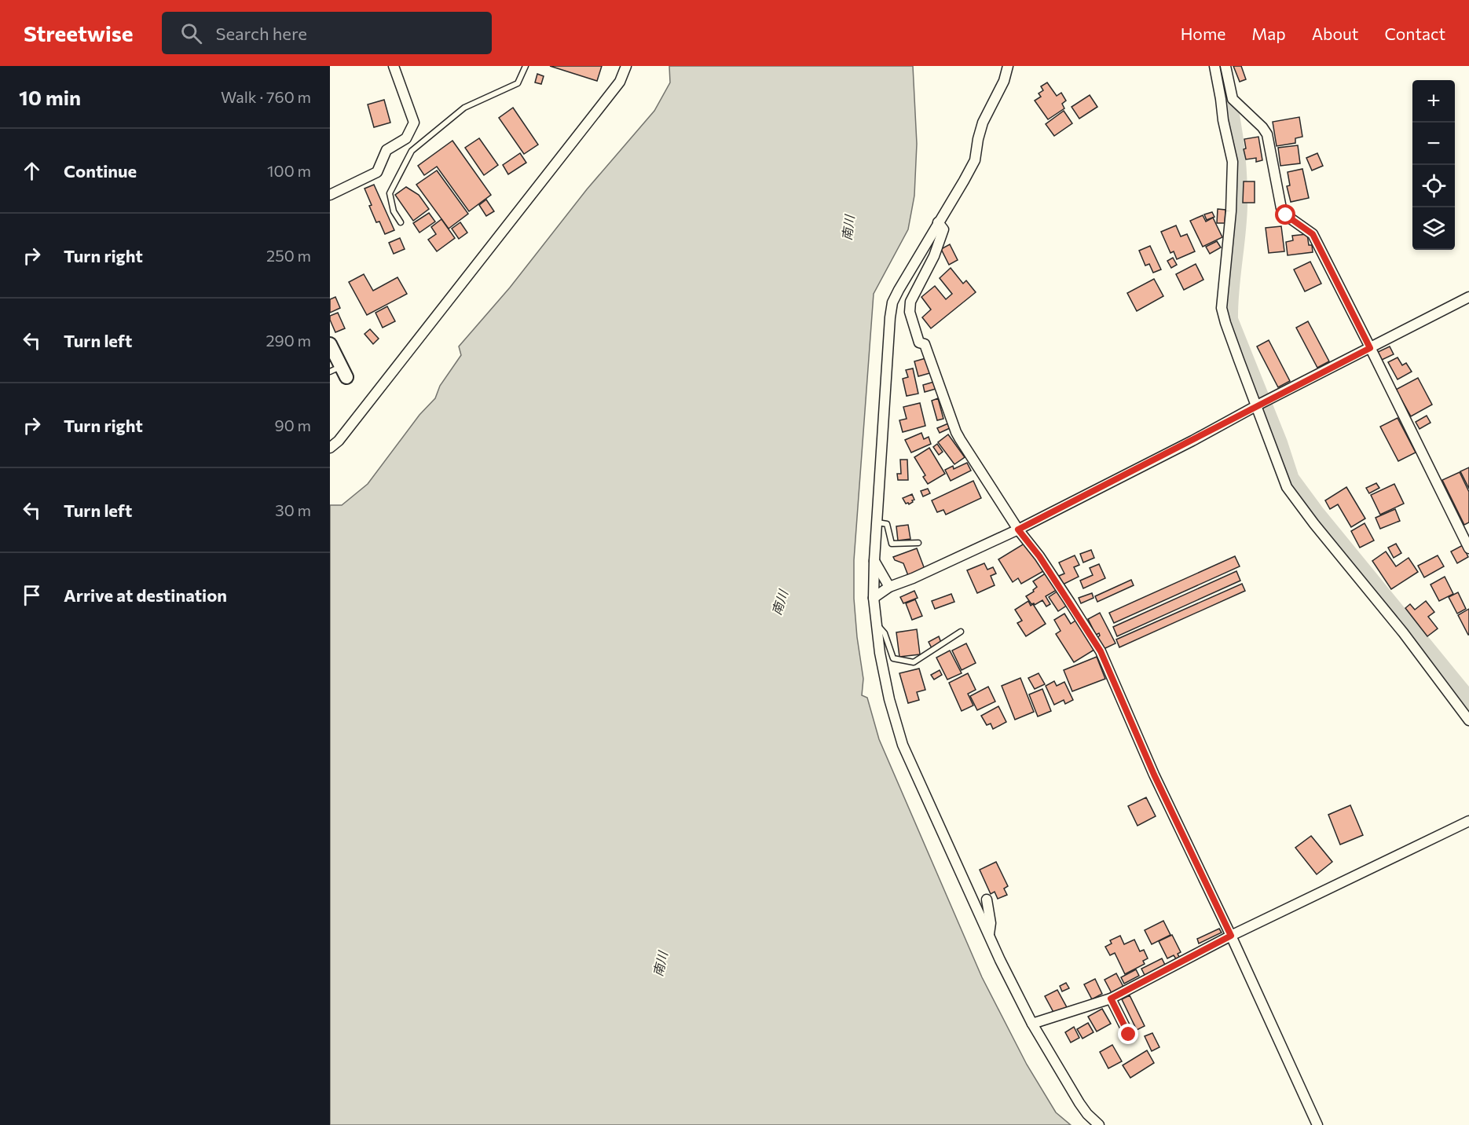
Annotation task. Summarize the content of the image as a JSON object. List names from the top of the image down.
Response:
{
  "water": ["南川"],
  "page": {
    "header": "Streetwise",
    "search": "Search here",
    "nav": [
      "Home",
      "Map",
      "About",
      "Contact"
    ],
    "heading": ["10 min", "Walk · 760 m"],
    "map_buttons": ["+", "−"],
    "list": [
      ["Continue", "100 m"],
      ["Turn right", "250 m"],
      ["Turn left", "290 m"],
      ["Turn right", "90 m"],
      ["Turn left", "30 m"],
      "Arrive at destination"
    ]
  }
}
